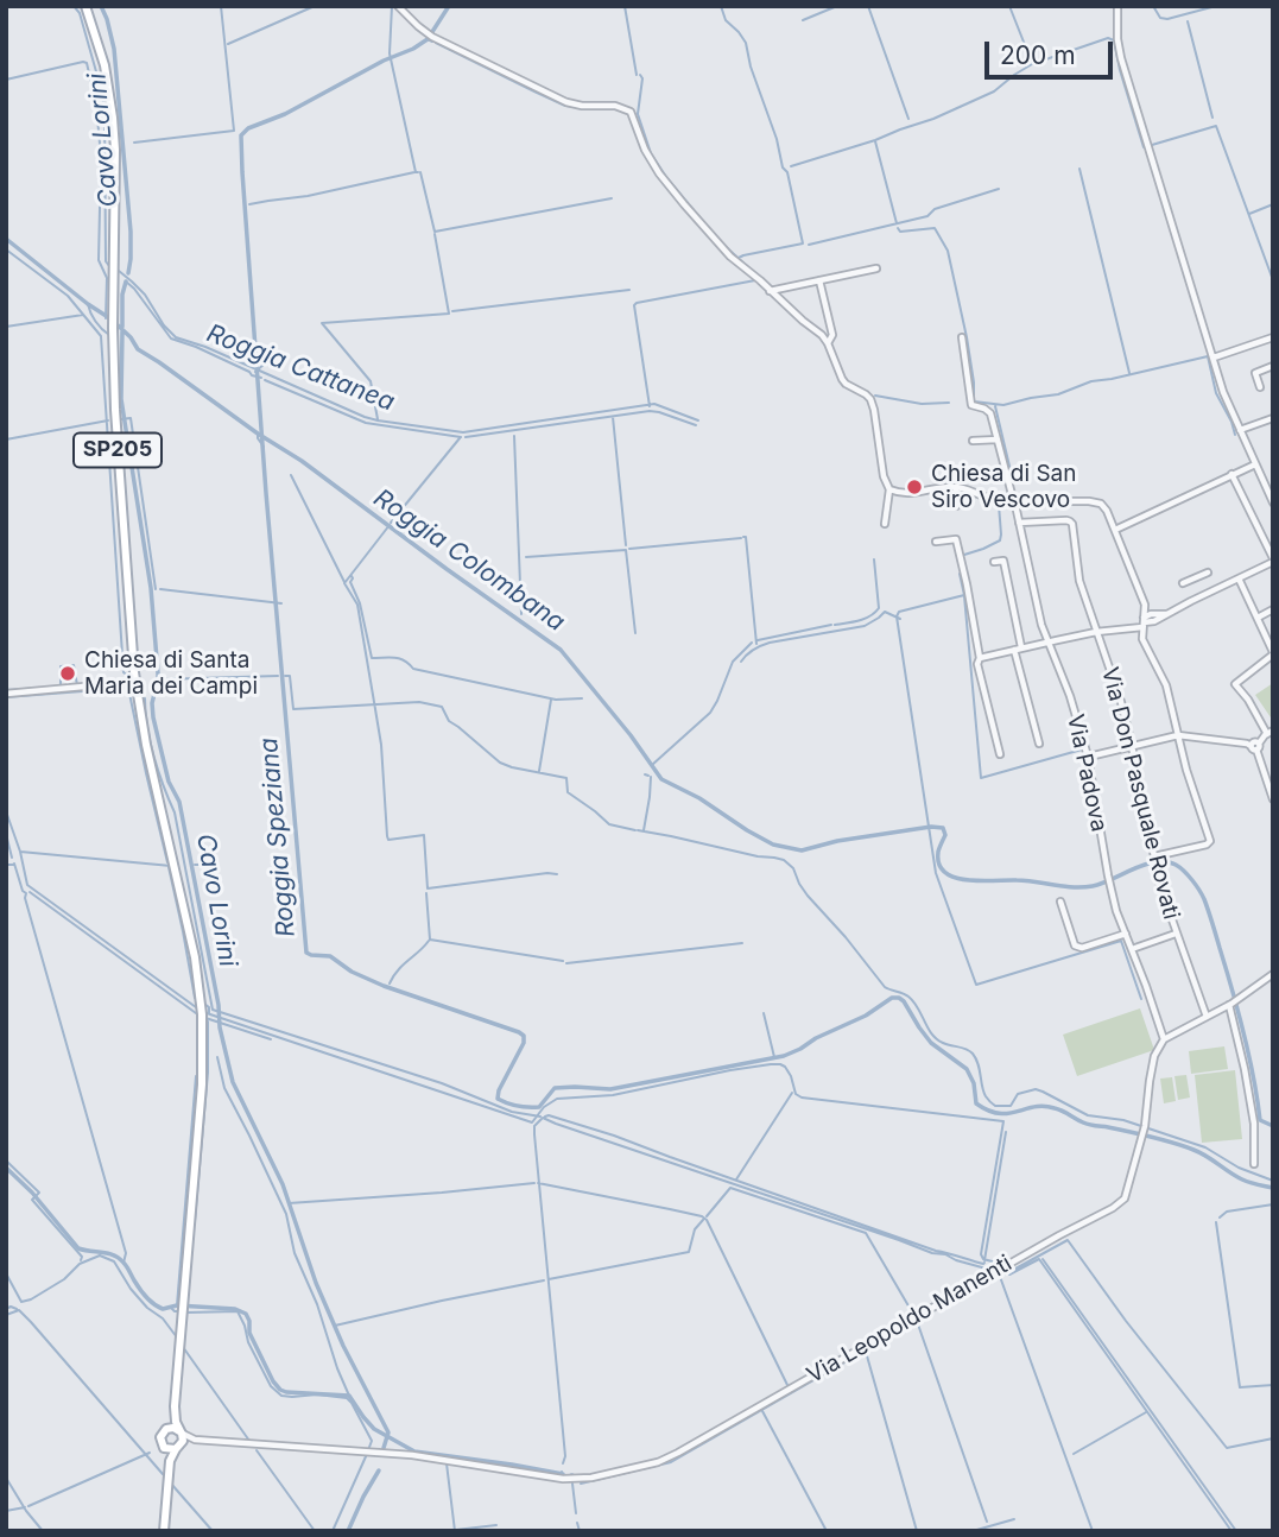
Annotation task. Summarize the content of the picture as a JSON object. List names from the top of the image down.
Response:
{
  "streets": {
    "main road": ["SP205"],
    "street": ["Via Padova", "Via Don Pasquale Rovati", "Via Leopoldo Manenti"]
  },
  "crossings": [
    ["Via Padova", "Via Don Pasquale Rovati"],
    ["Via Padova", "Via Leopoldo Manenti"]
  ],
  "water": [
    "Cavo Lorini",
    "Roggia Cattanea",
    "Roggia Colombana",
    "Roggia Speziana"
  ],
  "places": ["Chiesa di San Siro Vescovo", "Chiesa di Santa Maria dei Campi"],
  "scale_bar": "200 m"
}
